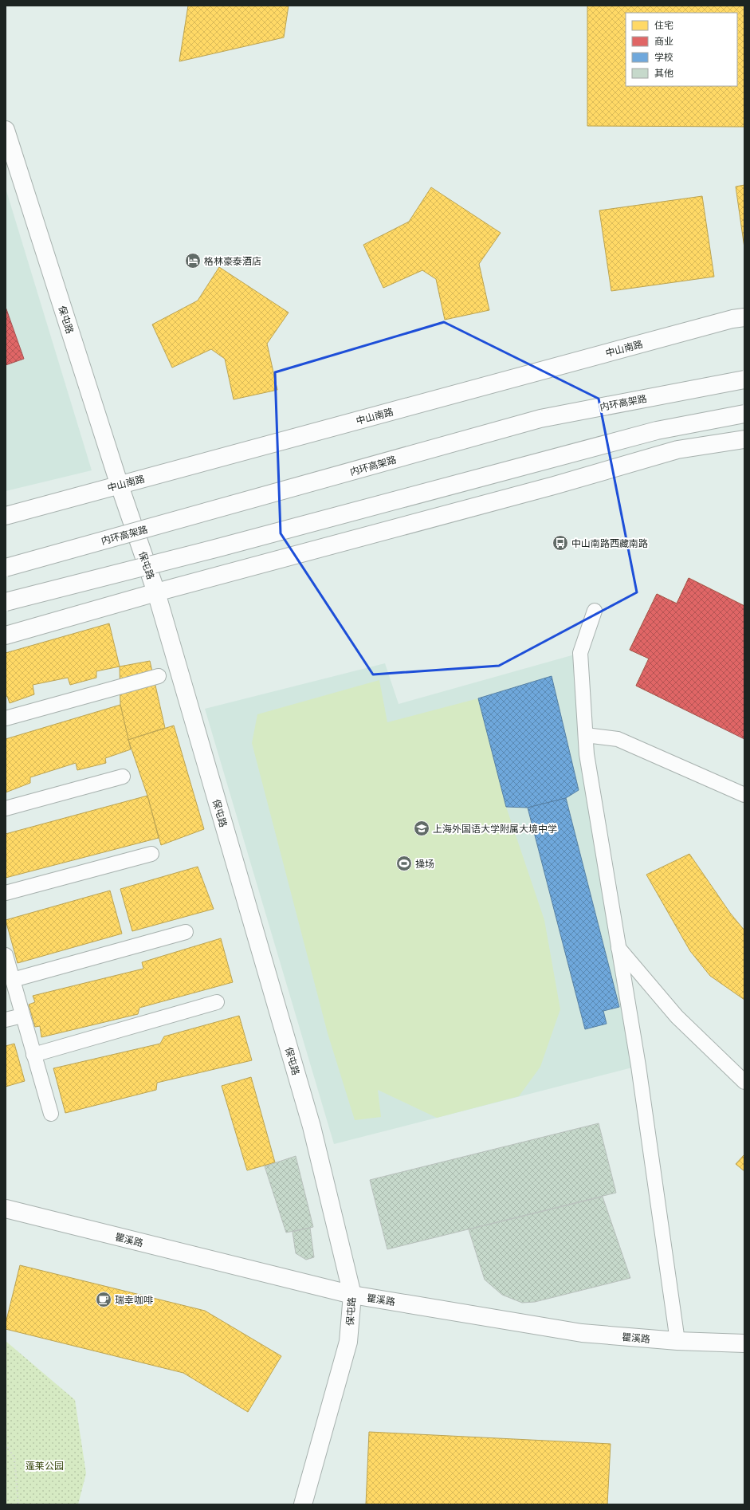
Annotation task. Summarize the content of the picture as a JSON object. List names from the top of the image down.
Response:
{
  "streets": {
    "main road": [
      "保屯路",
      "中山南路",
      "内环高架路",
      "瞿溪路"
    ]
  },
  "crossings": [
    ["保屯路", "中山南路"],
    ["保屯路", "瞿溪路"]
  ],
  "parks": ["蓬莱公园"],
  "places": {
    "hotel": ["格林豪泰酒店"],
    "bus stop": ["中山南路西藏南路"],
    "school or university": ["上海外国语大学附属大境中学"],
    "sports": ["操场"],
    "cafe": ["瑞幸咖啡"]
  },
  "legend": [
    "住宅",
    "商业",
    "学校",
    "其他"
  ]
}
